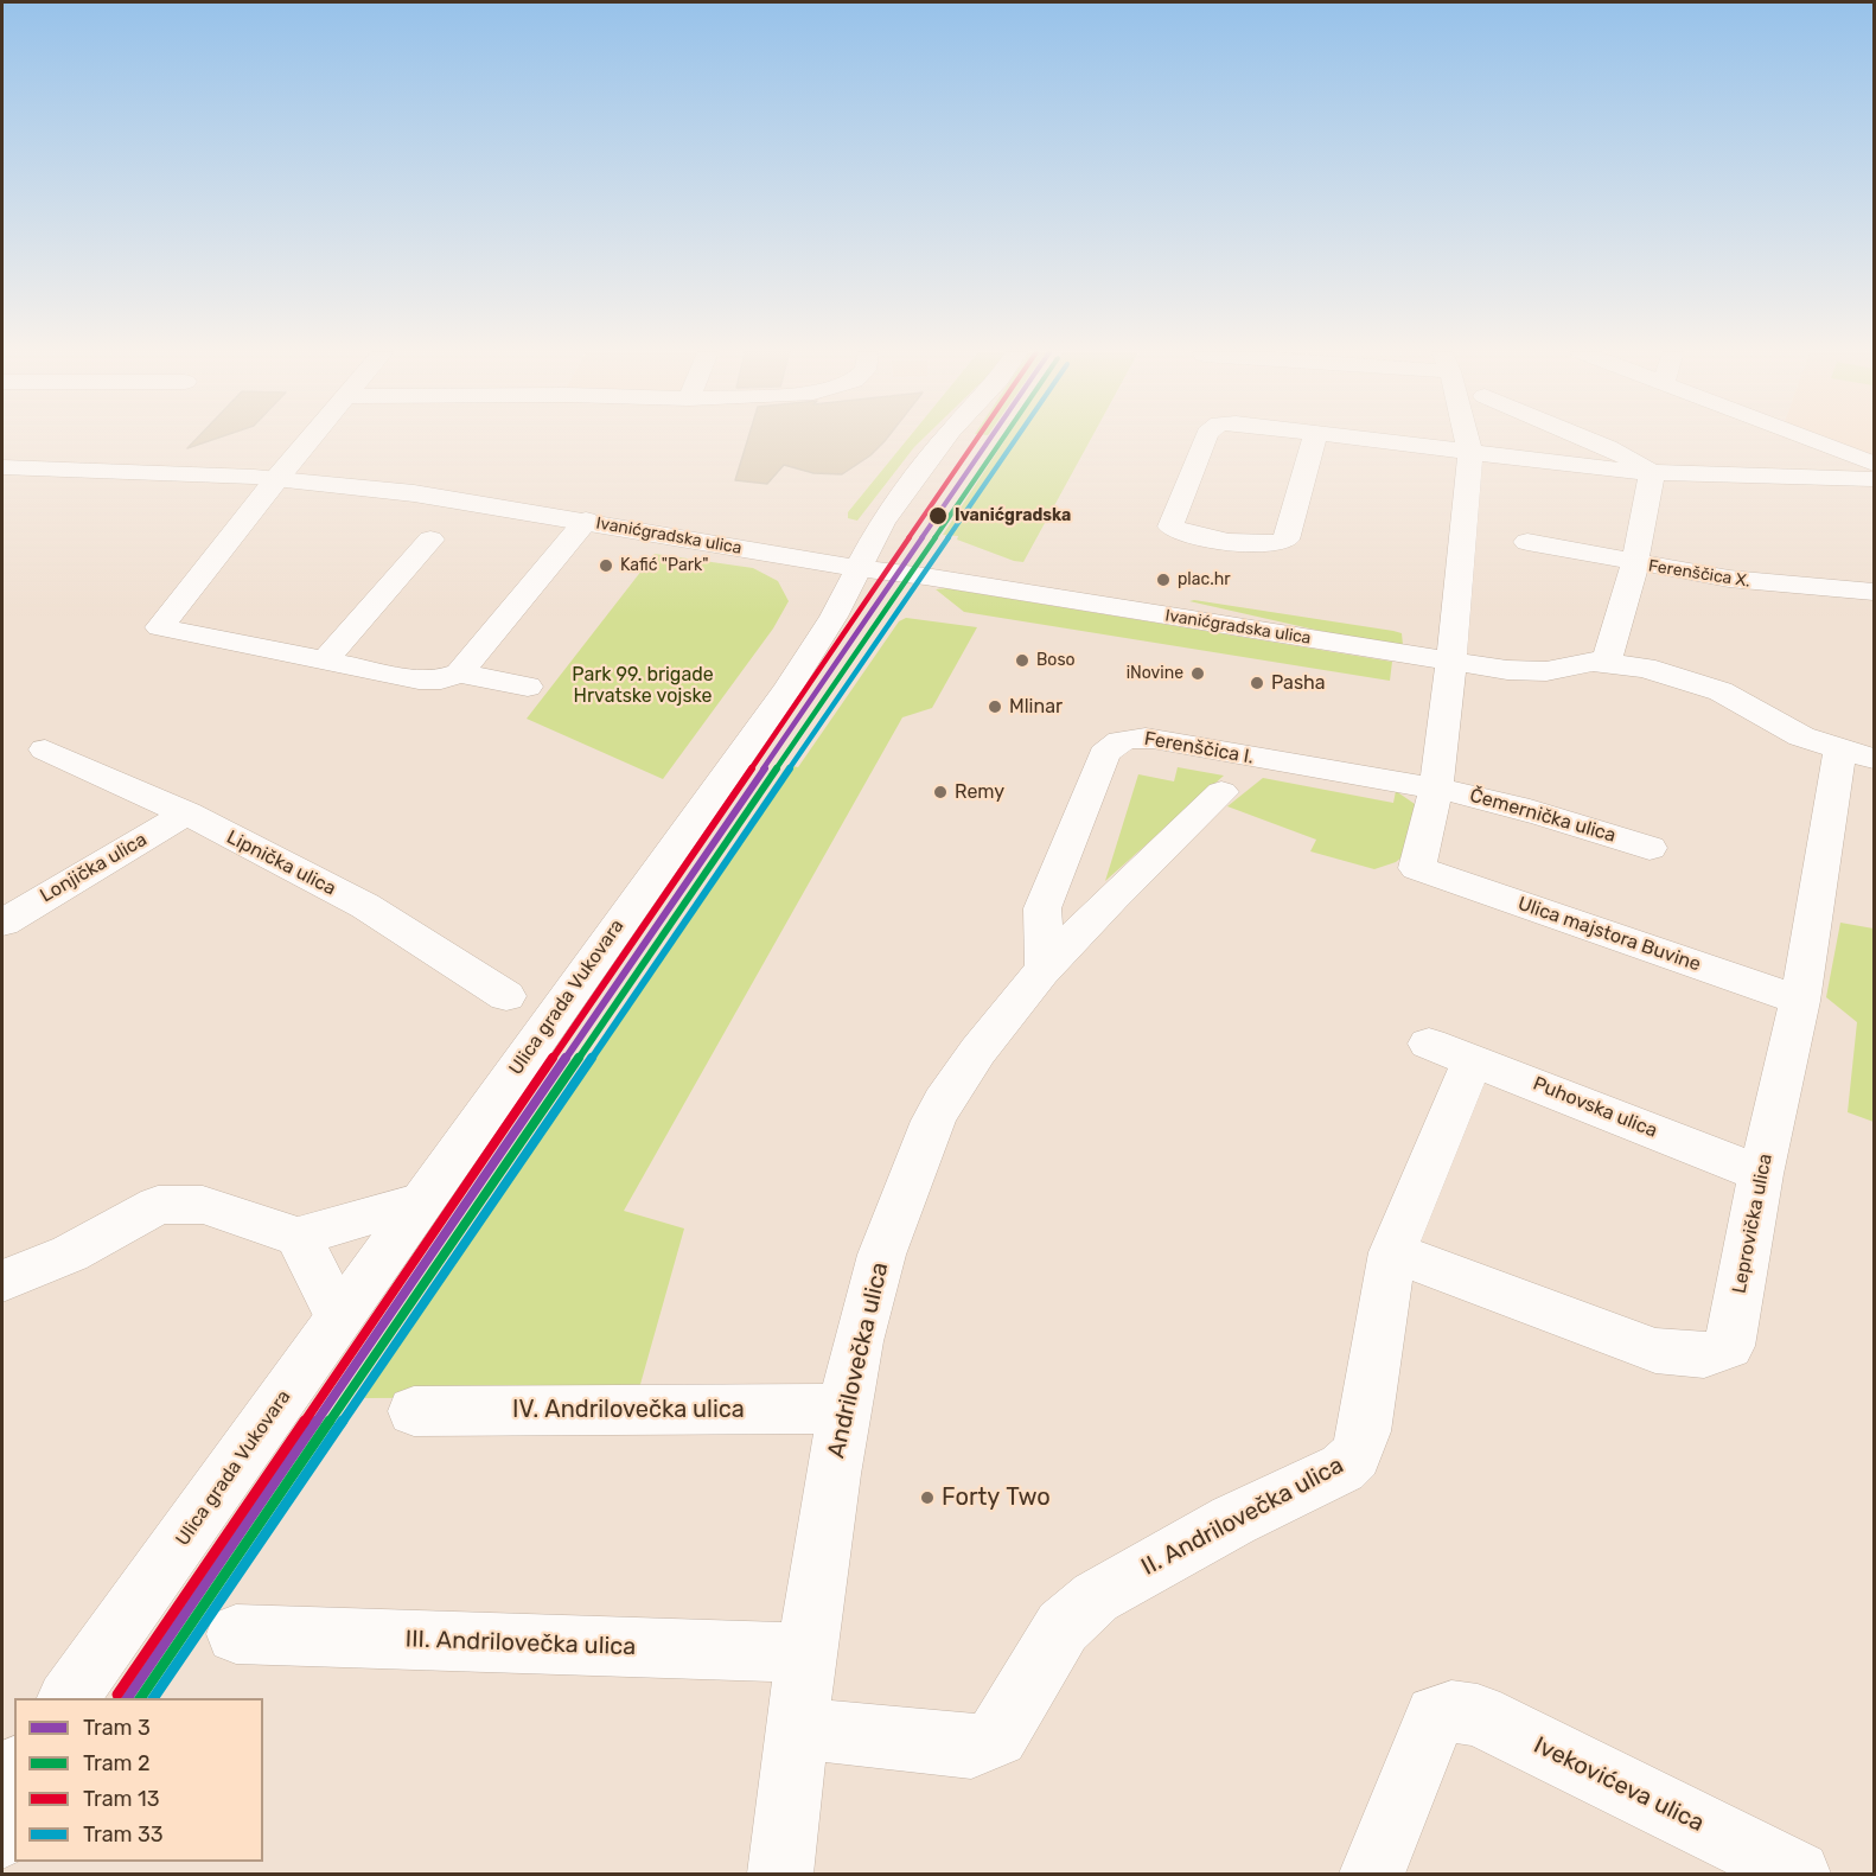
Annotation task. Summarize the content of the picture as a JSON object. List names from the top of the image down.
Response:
{
  "streets": {
    "street": [
      "Ivanićgradska ulica",
      "Ferenščica X.",
      "Ferenščica I.",
      "Čemernička ulica",
      "Lipnička ulica",
      "Lonjička ulica",
      "Ulica majstora Buvine",
      "Ulica grada Vukovara",
      "Puhovska ulica",
      "Leprovička ulica",
      "Andrilovečka ulica",
      "IV. Andrilovečka ulica",
      "II. Andrilovečka ulica",
      "III. Andrilovečka ulica",
      "Ivekovićeva ulica"
    ]
  },
  "crossings": [
    ["Ivanićgradska ulica", "Ulica grada Vukovara"],
    ["Ivanićgradska ulica", "Leprovička ulica"],
    ["Ferenščica I.", "Čemernička ulica"],
    ["Ferenščica I.", "Ulica majstora Buvine"],
    ["Ferenščica I.", "Andrilovečka ulica"],
    ["Čemernička ulica", "Ulica majstora Buvine"],
    ["Lipnička ulica", "Lonjička ulica"],
    ["Ulica majstora Buvine", "Leprovička ulica"],
    ["Puhovska ulica", "Leprovička ulica"],
    ["Puhovska ulica", "II. Andrilovečka ulica"],
    ["Leprovička ulica", "II. Andrilovečka ulica"],
    ["Andrilovečka ulica", "IV. Andrilovečka ulica"],
    ["Andrilovečka ulica", "II. Andrilovečka ulica"],
    ["Andrilovečka ulica", "III. Andrilovečka ulica"]
  ],
  "parks": ["Park 99. brigade Hrvatske vojske"],
  "places": [
    "Ivanićgradska",
    "Kafić \"Park\"",
    "plac.hr",
    "Boso",
    "iNovine",
    "Pasha",
    "Mlinar",
    "Remy",
    "Forty Two"
  ],
  "lines": [
    "tram line 3",
    "tram line 2",
    "tram line 13",
    "tram line 33"
  ],
  "legend": [
    "Tram 3",
    "Tram 2",
    "Tram 13",
    "Tram 33"
  ]
}
